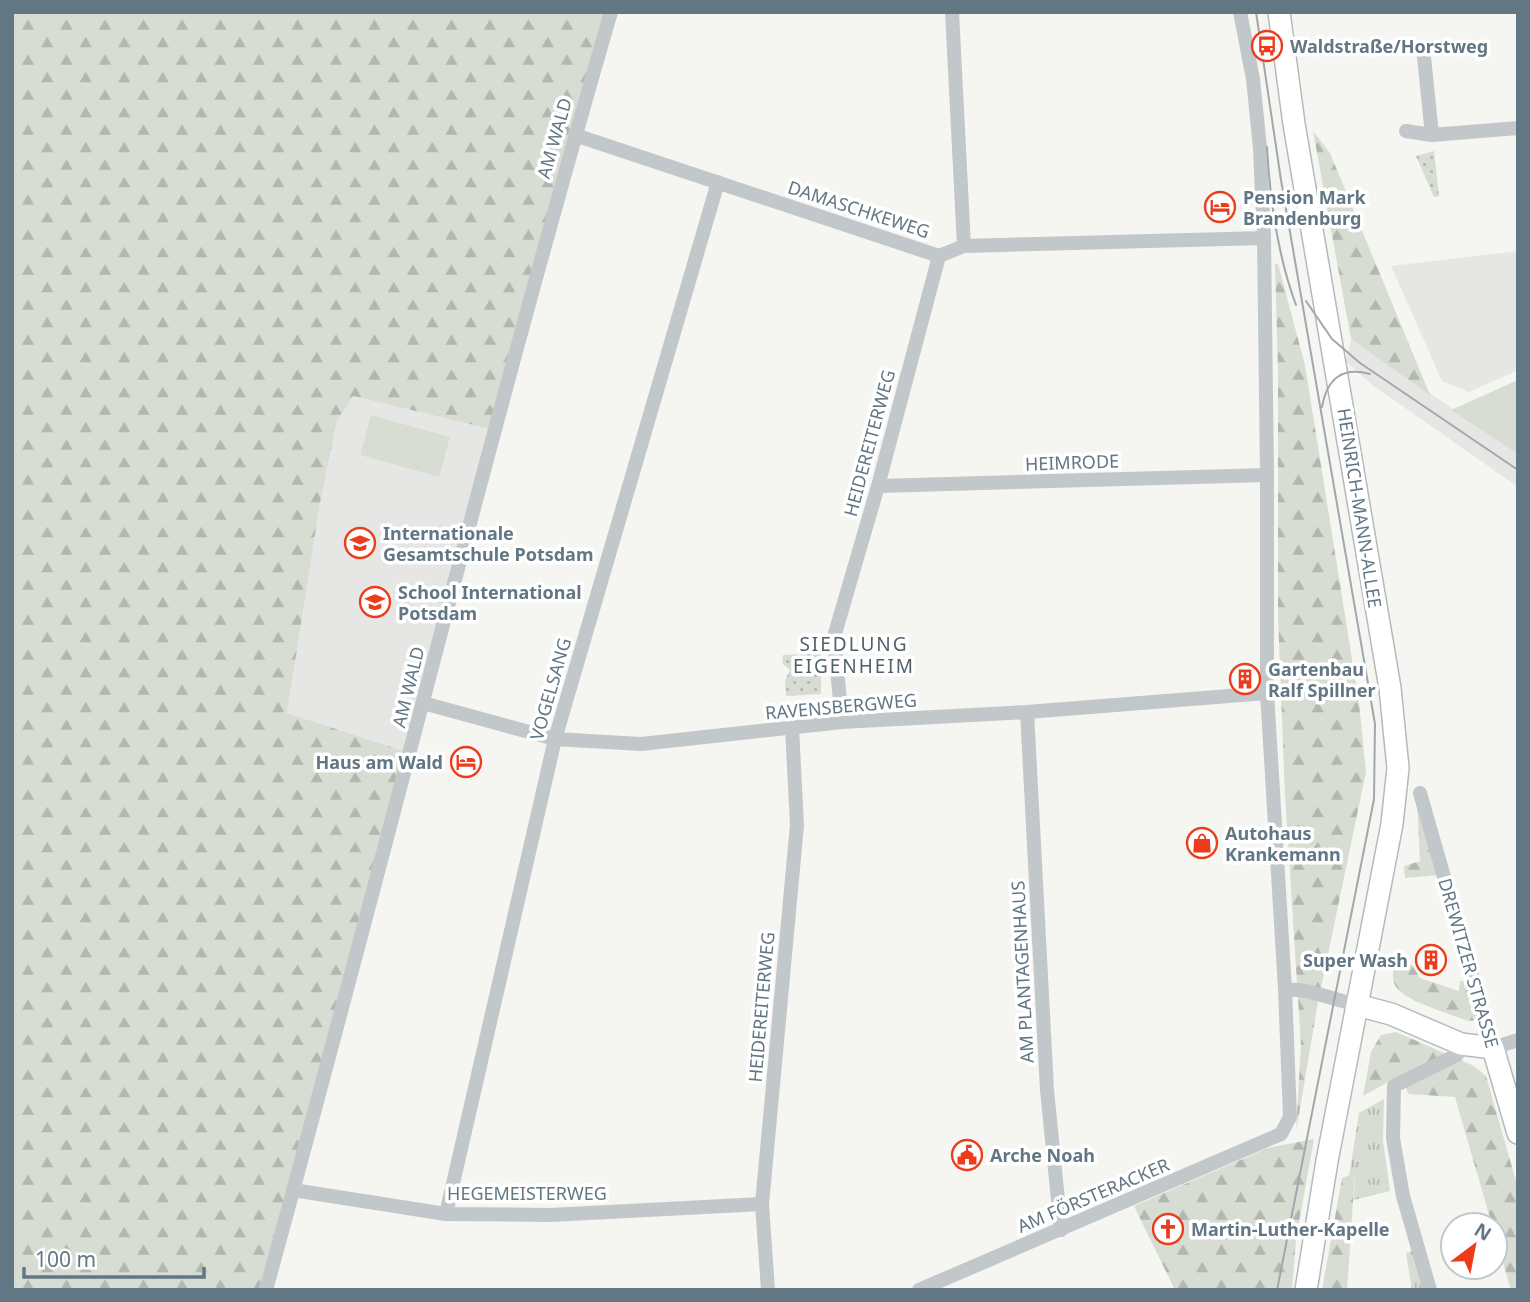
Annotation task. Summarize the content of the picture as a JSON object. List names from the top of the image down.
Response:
{
  "streets": {
    "main road": ["HEINRICH-MANN-ALLEE", "DREWITZER STRASSE"],
    "street": [
      "AM WALD",
      "DAMASCHKEWEG",
      "HEIDEREITERWEG",
      "HEIMRODE",
      "VOGELSANG",
      "RAVENSBERGWEG",
      "AM PLANTAGENHAUS",
      "HEGEMEISTERWEG",
      "AM FÖRSTERACKER"
    ]
  },
  "crossings": [
    ["AM WALD", "DAMASCHKEWEG"],
    ["AM WALD", "RAVENSBERGWEG"],
    ["AM WALD", "HEGEMEISTERWEG"],
    ["DAMASCHKEWEG", "HEIDEREITERWEG"],
    ["DAMASCHKEWEG", "VOGELSANG"],
    ["HEIDEREITERWEG", "HEIMRODE"],
    ["HEIDEREITERWEG", "RAVENSBERGWEG"],
    ["HEIDEREITERWEG", "HEGEMEISTERWEG"],
    ["VOGELSANG", "RAVENSBERGWEG"],
    ["VOGELSANG", "HEGEMEISTERWEG"],
    ["RAVENSBERGWEG", "AM PLANTAGENHAUS"],
    ["AM PLANTAGENHAUS", "AM FÖRSTERACKER"]
  ],
  "districts": ["SIEDLUNG EIGENHEIM"],
  "places": {
    "bus stop": ["Waldstraße/Horstweg"],
    "hotel": ["Pension Mark Brandenburg", "Haus am Wald"],
    "school or university": ["Internationale Gesamtschule Potsdam", "School International Potsdam"],
    "building": ["Gartenbau Ralf Spillner", "Super Wash"],
    "shop": ["Autohaus Krankemann"],
    "public building": ["Arche Noah"],
    "church": ["Martin-Luther-Kapelle"]
  },
  "scale_bar": "100 m",
  "north": "top right"
}
